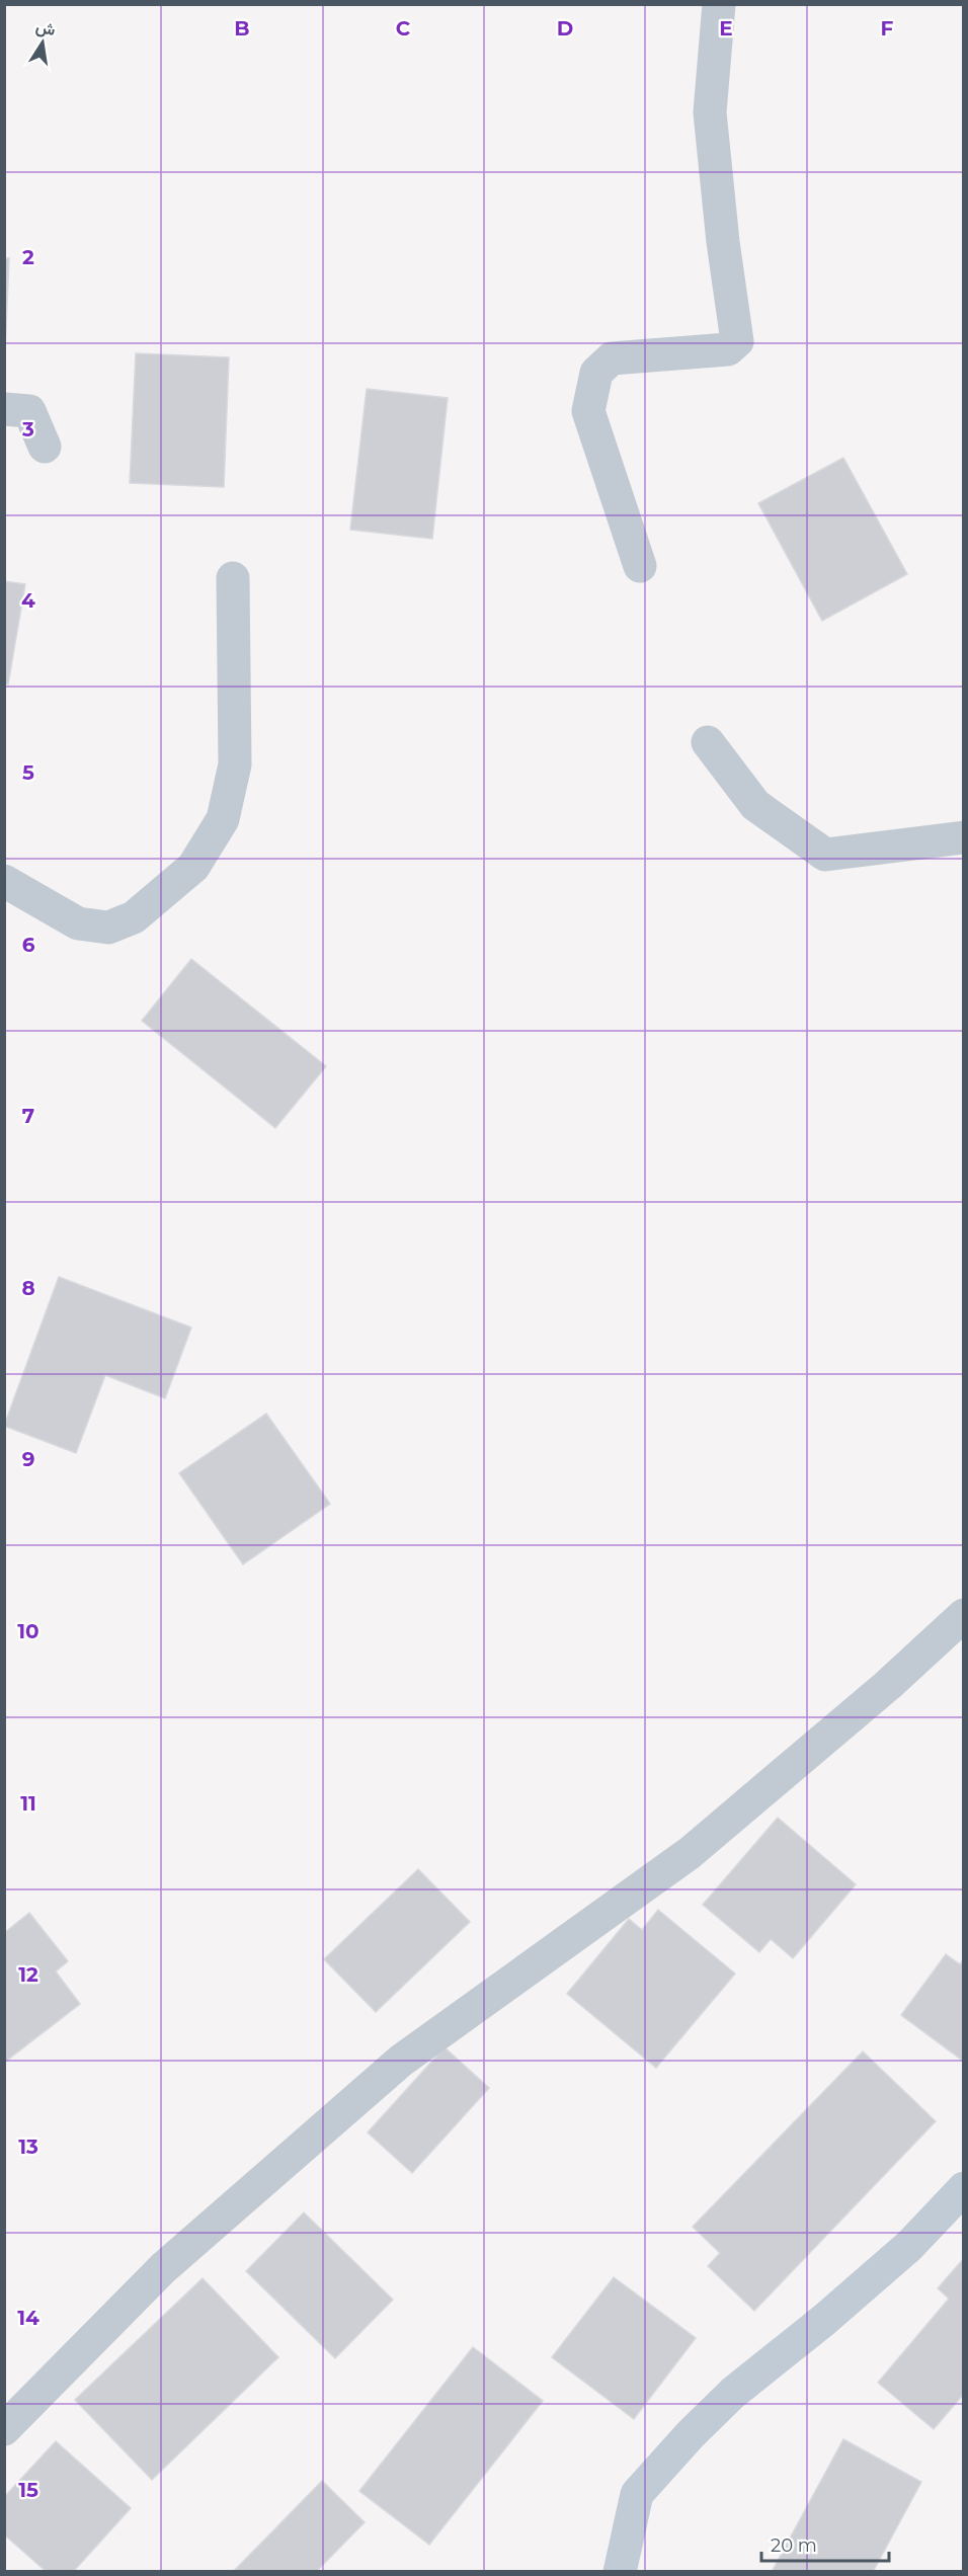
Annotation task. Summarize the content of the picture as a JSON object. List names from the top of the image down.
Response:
{
  "scale_bar": "20 m",
  "north": "top",
  "grid": {
    "columns": [
      "B",
      "C",
      "D",
      "E",
      "F"
    ],
    "rows": [
      "2",
      "3",
      "4",
      "5",
      "6",
      "7",
      "8",
      "9",
      "10",
      "11",
      "12",
      "13",
      "14",
      "15"
    ]
  }
}
